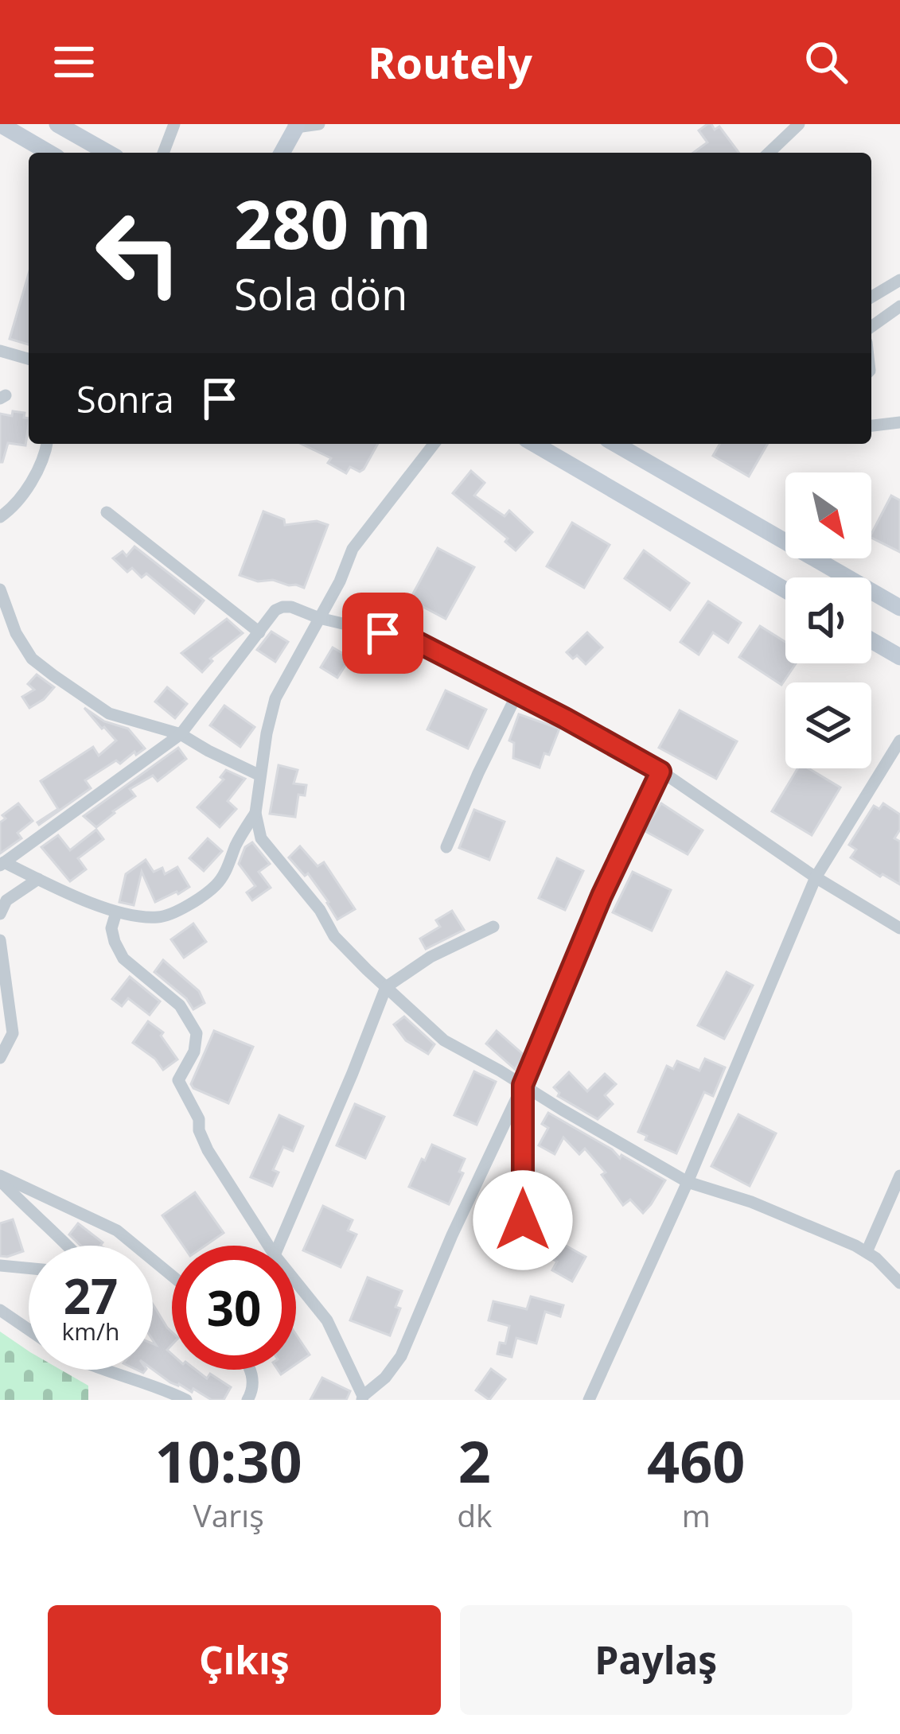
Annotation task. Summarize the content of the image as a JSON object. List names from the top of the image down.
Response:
{
  "north": "bottom right",
  "page": {
    "header": "Routely",
    "turn": ["280 m", "Sola dön"],
    "then": "Sonra",
    "speed": "27 km/h",
    "limit": "30",
    "eta": [
      "10:30",
      "Varış",
      "2",
      "dk",
      "460",
      "m"
    ],
    "buttons": ["Çıkış", "Paylaş"]
  }
}
